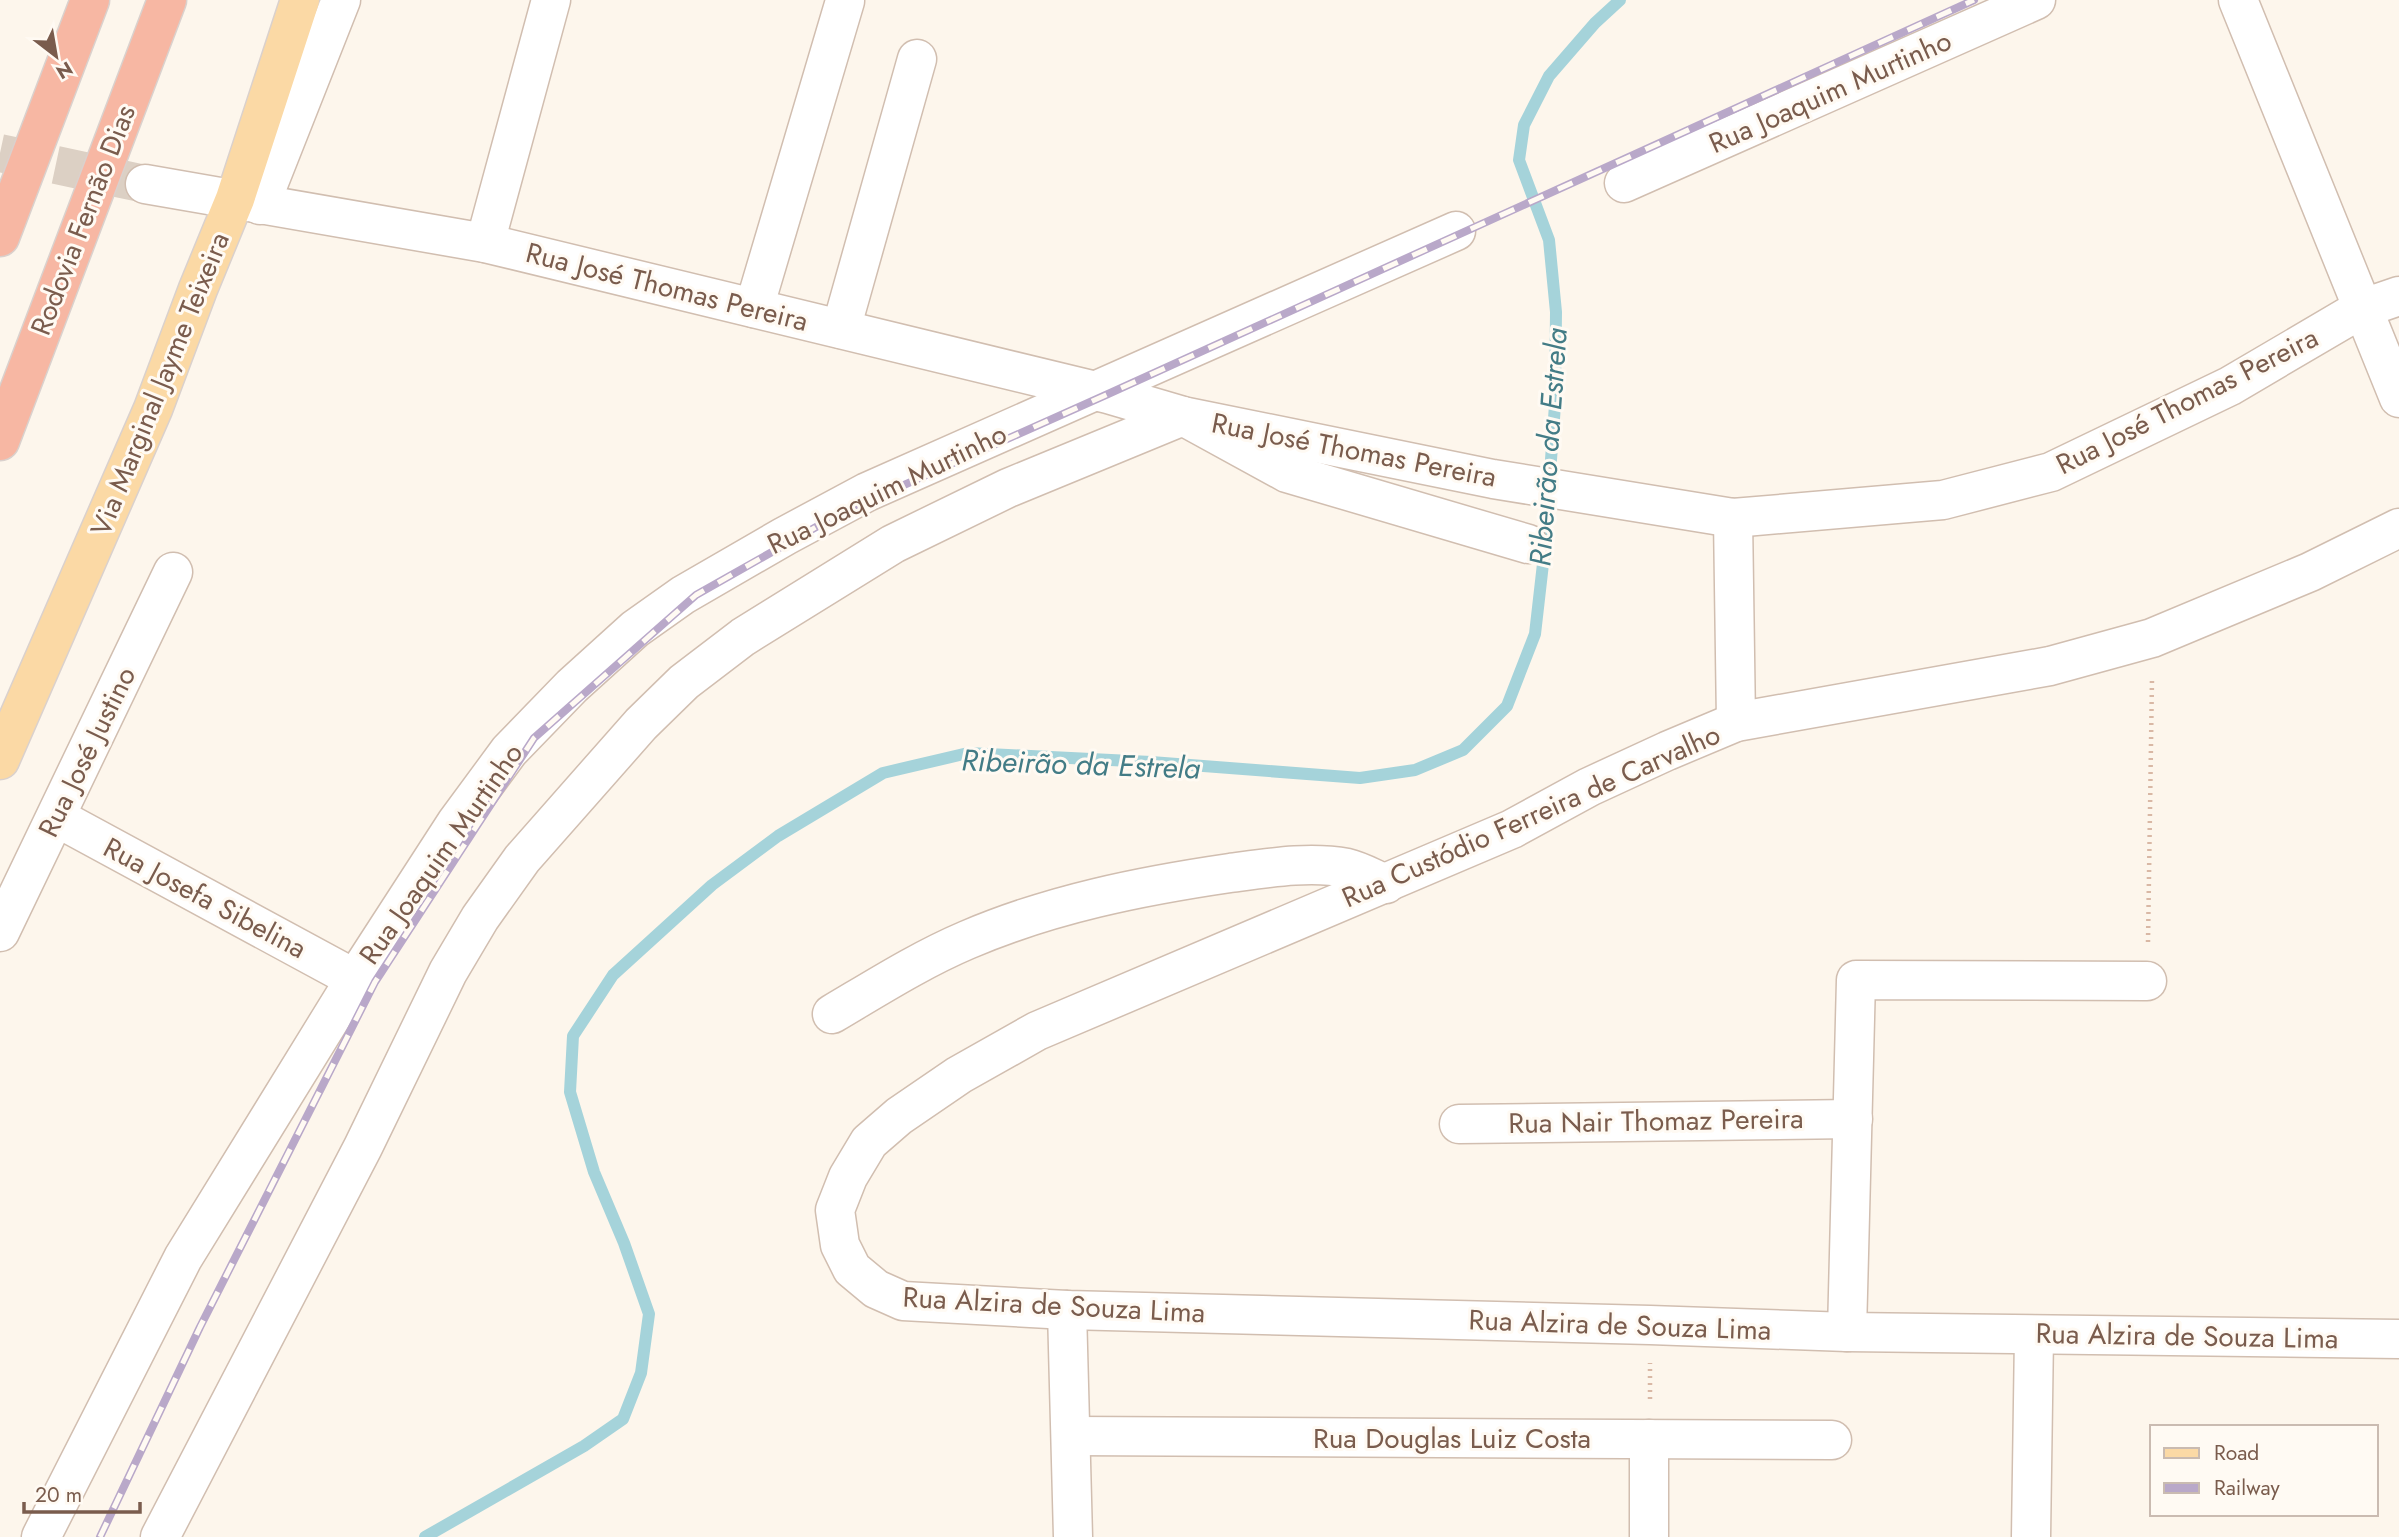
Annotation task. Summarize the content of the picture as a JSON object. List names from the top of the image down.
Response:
{
  "streets": {
    "highway": ["Rodovia Fernão Dias"],
    "main road": ["Via Marginal Jayme Teixeira"],
    "street": [
      "Rua Joaquim Murtinho",
      "Rua José Thomas Pereira",
      "Rua José Justino",
      "Rua Custódio Ferreira de Carvalho",
      "Rua Josefa Sibelina",
      "Rua Nair Thomaz Pereira",
      "Rua Alzira de Souza Lima",
      "Rua Douglas Luiz Costa"
    ]
  },
  "crossings": [
    ["Rua Joaquim Murtinho", "Rua José Thomas Pereira"],
    ["Rua Joaquim Murtinho", "Rua Josefa Sibelina"],
    ["Rua José Thomas Pereira", "Via Marginal Jayme Teixeira"],
    ["Rua José Justino", "Rua Josefa Sibelina"],
    ["Rua Custódio Ferreira de Carvalho", "Rua Alzira de Souza Lima"]
  ],
  "water": ["Ribeirão da Estrela"],
  "legend": ["Road", "Railway"],
  "scale_bar": "20 m",
  "north": "bottom right"
}
